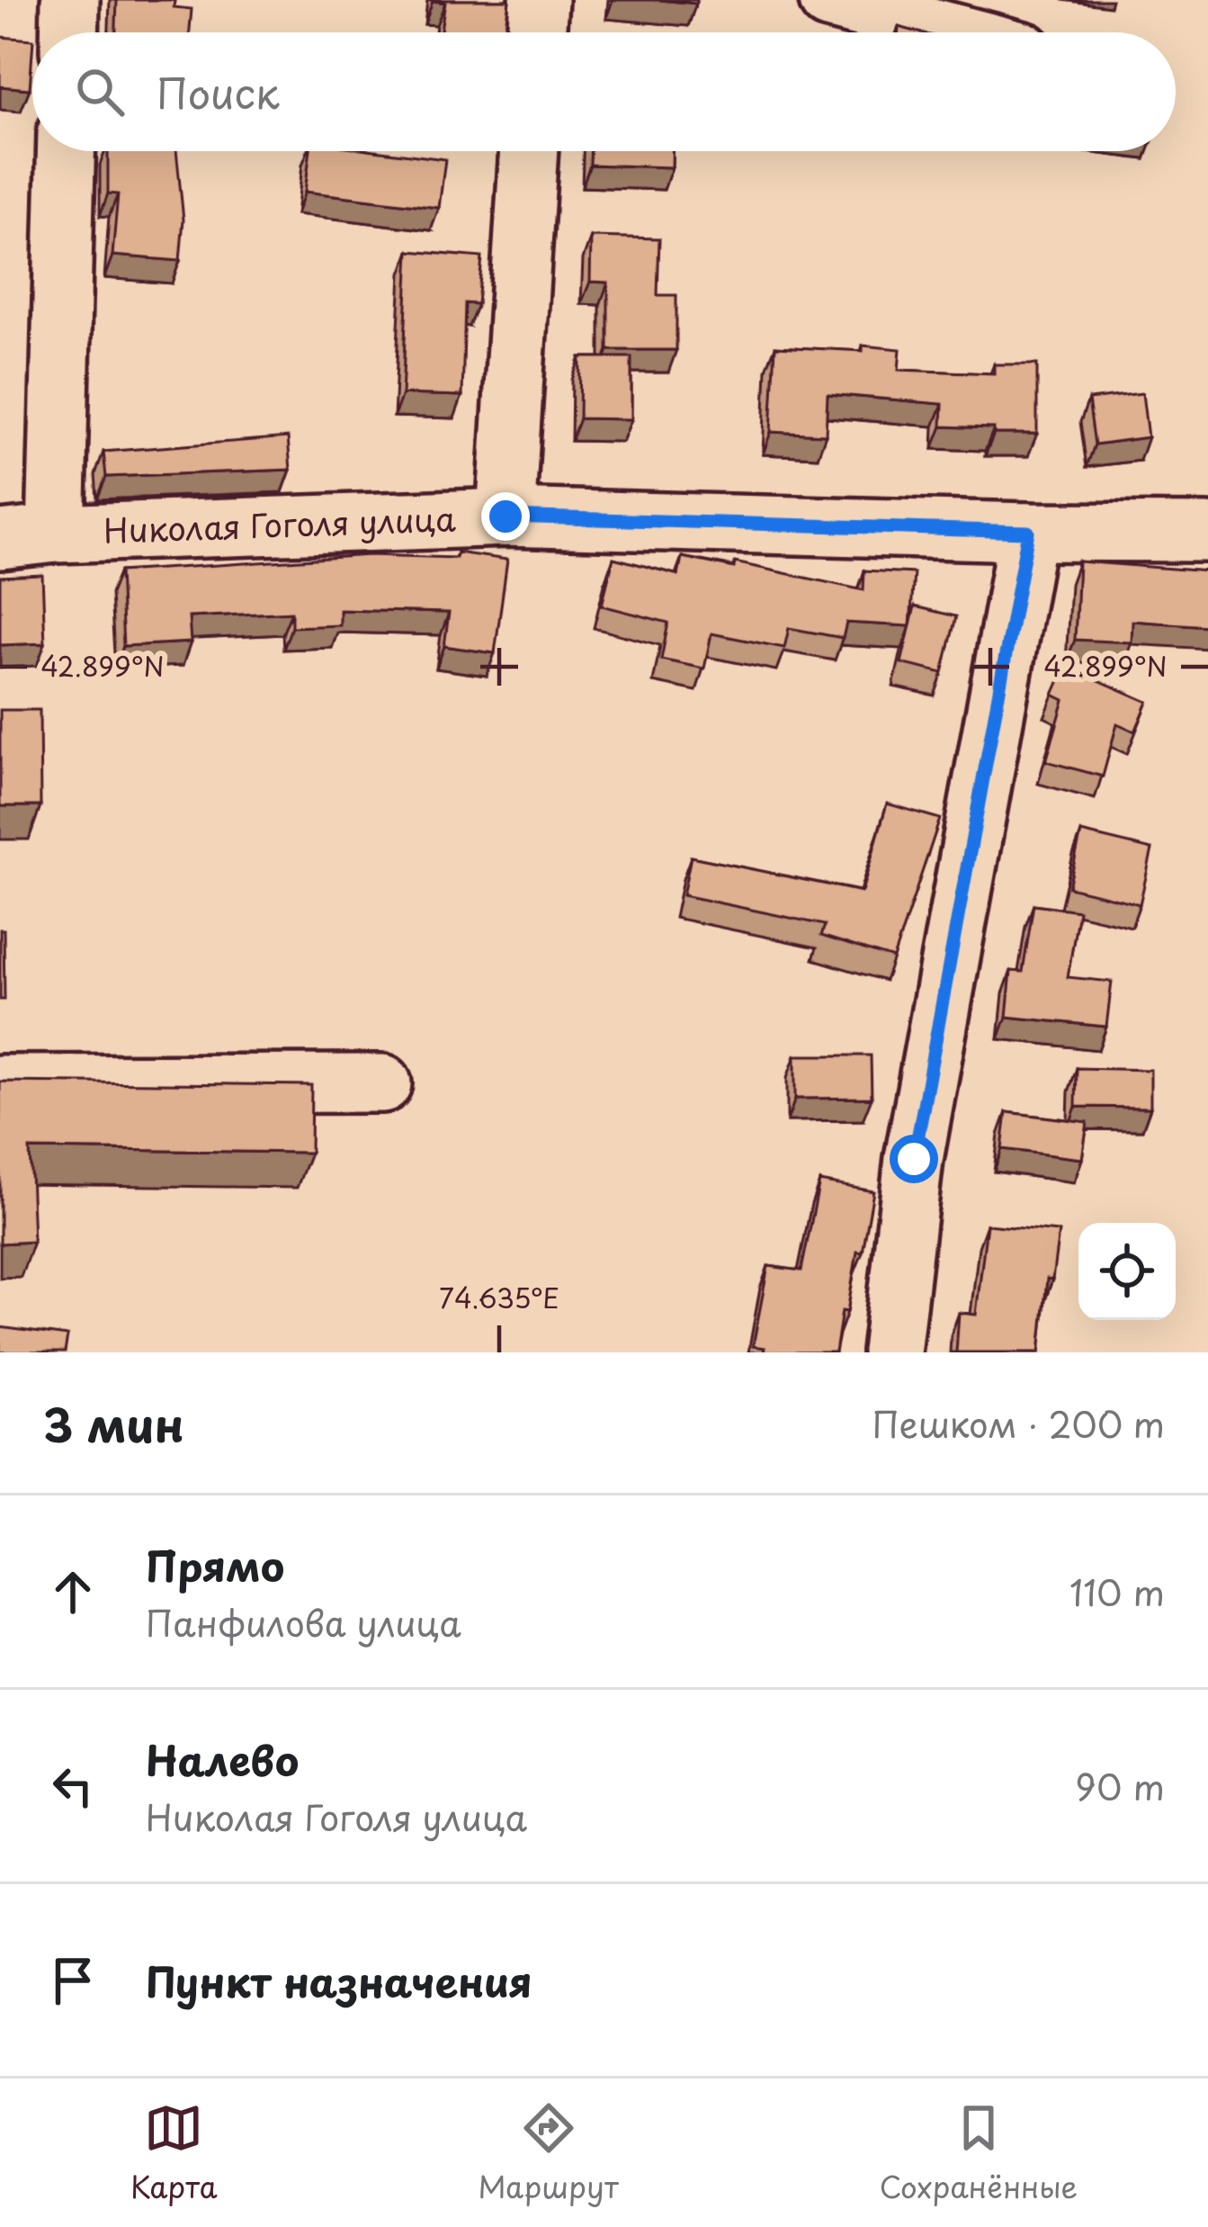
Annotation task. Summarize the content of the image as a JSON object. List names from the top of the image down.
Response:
{
  "streets": {
    "street": ["Николая Гоголя улица"]
  },
  "page": {
    "search": "Поиск",
    "heading": ["3 мин", "Пешком · 200 m"],
    "list": [
      ["Прямо", "Панфилова улица", "110 m"],
      ["Налево", "Николая Гоголя улица", "90 m"],
      "Пункт назначения"
    ],
    "nav": ["Карта", "Маршрут", "Сохранённые"]
  },
  "coordinates": ["42.899°N", "74.635°E"]
}
